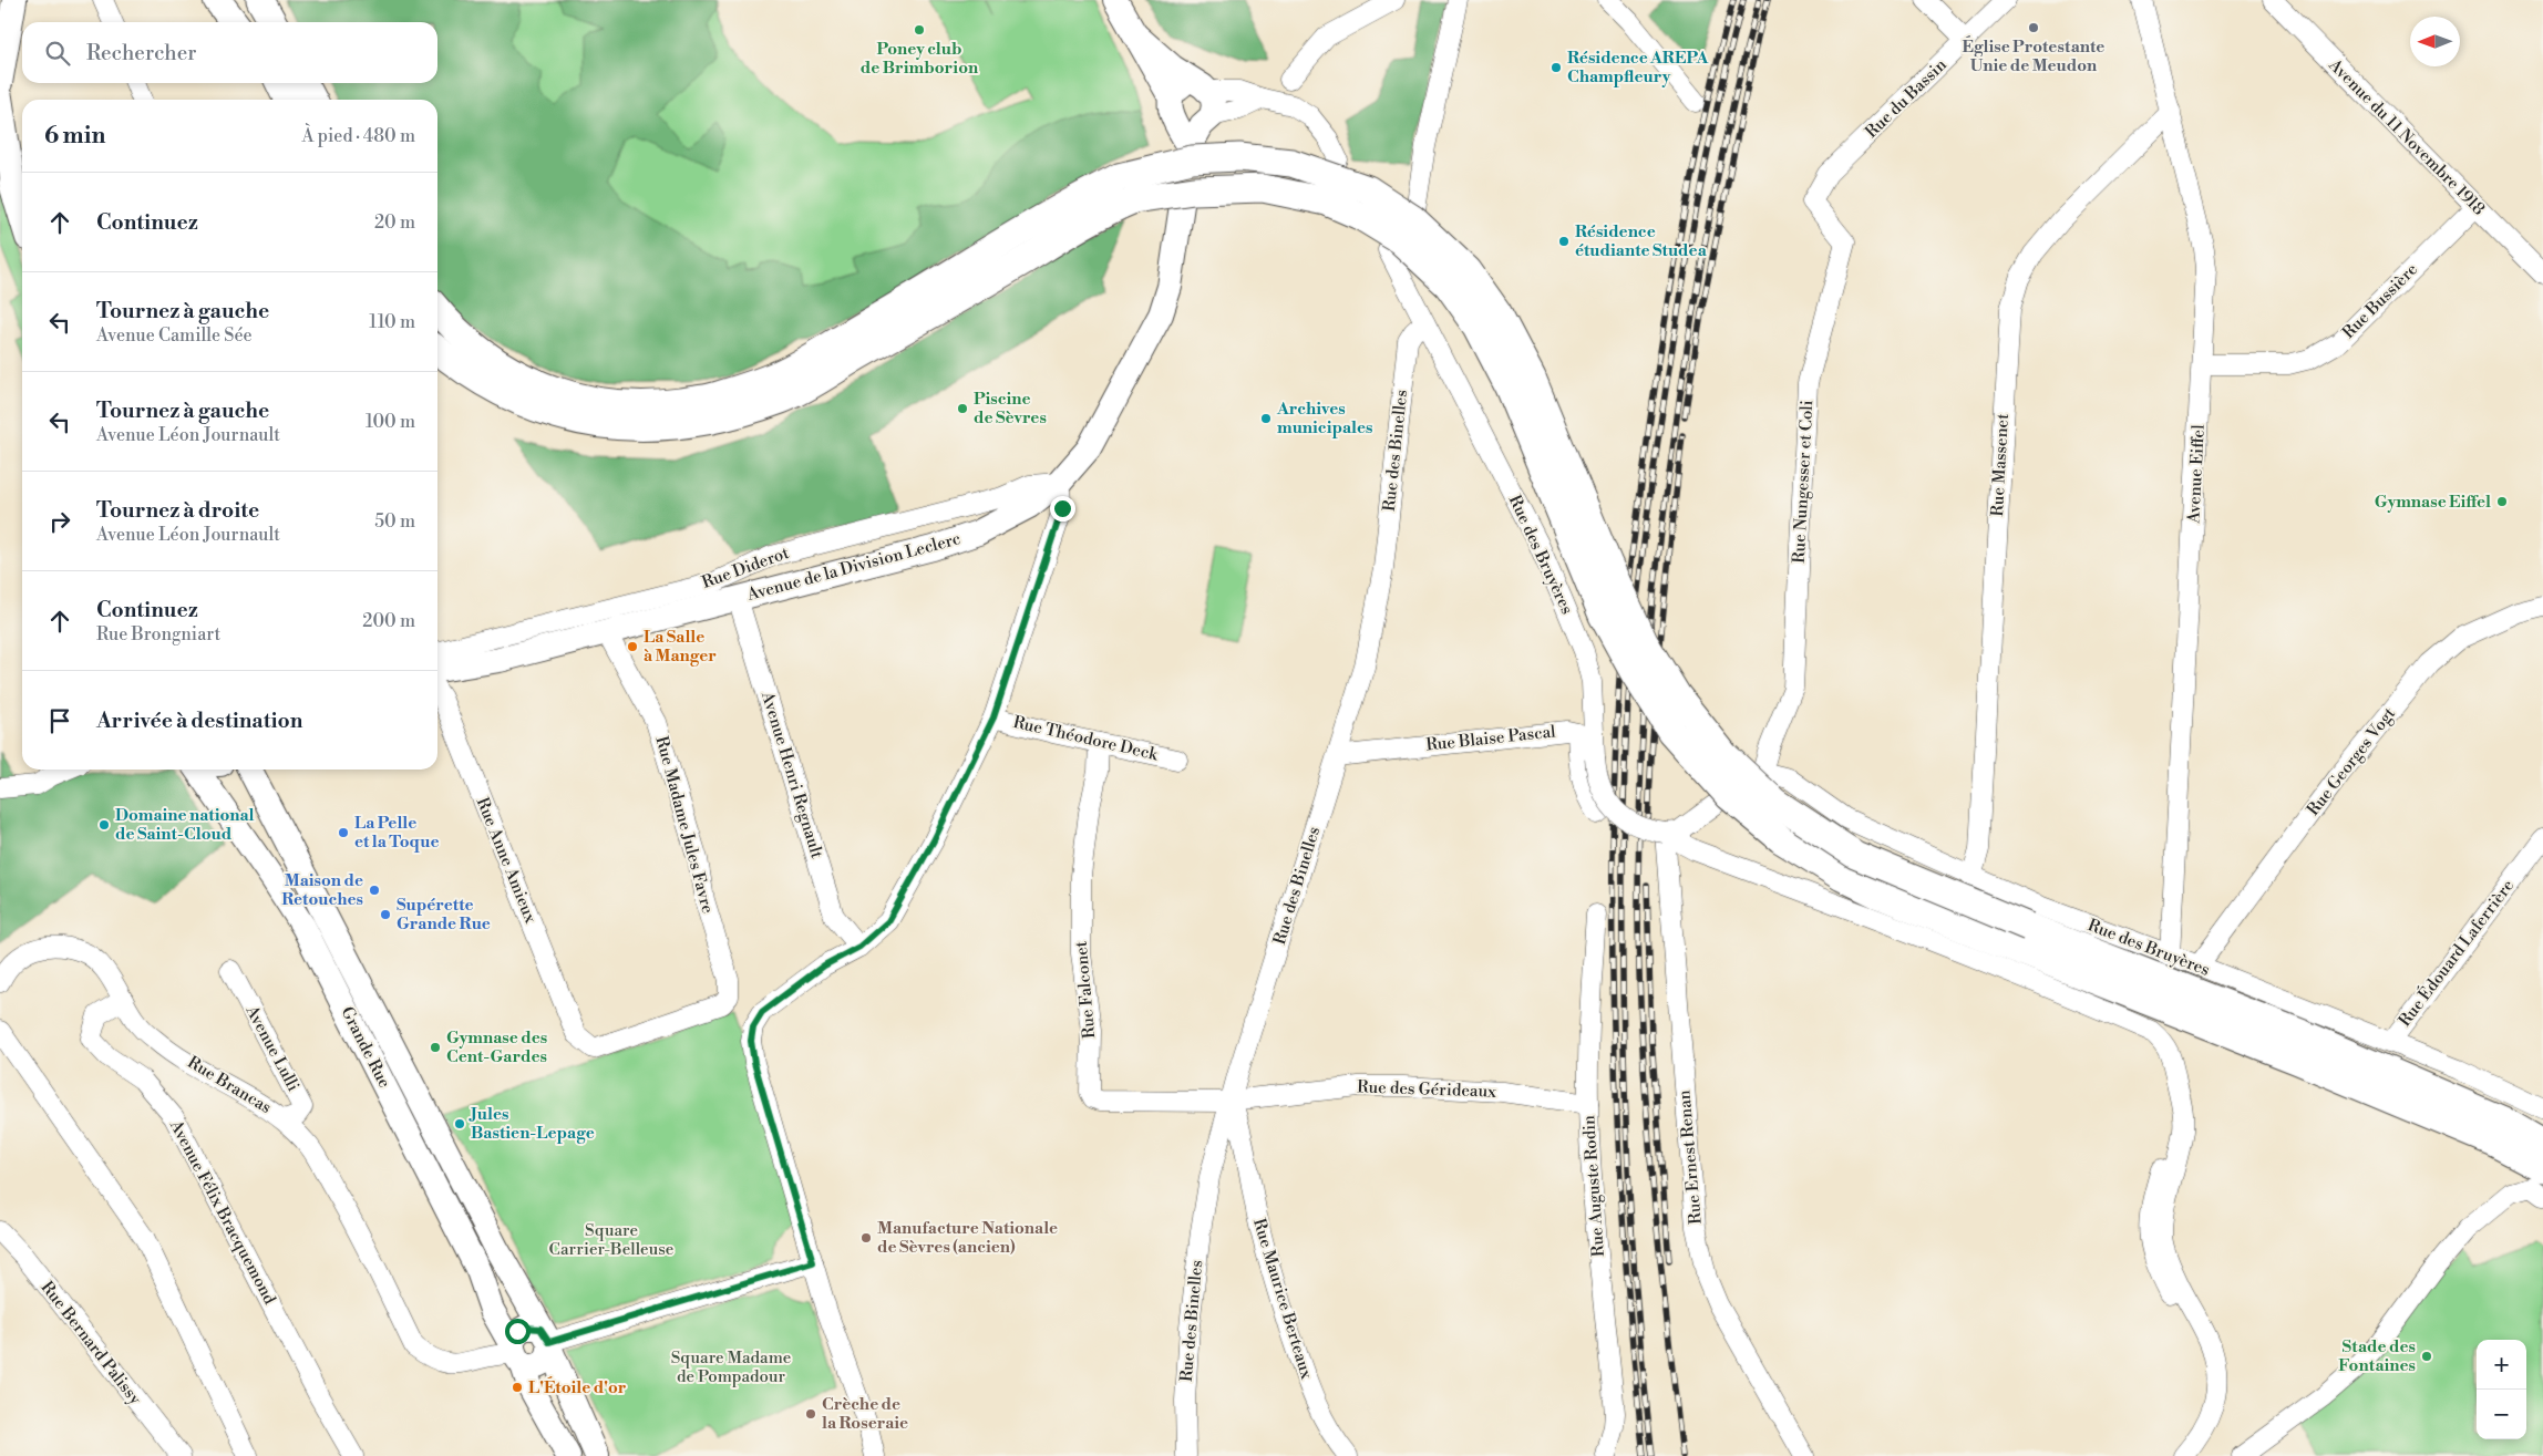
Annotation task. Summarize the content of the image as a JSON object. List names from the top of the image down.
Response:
{
  "streets": {
    "main road": ["Avenue de la Division Leclerc", "Grande Rue"],
    "street": [
      "Rue du Bassin",
      "Avenue du 11 Novembre 1918",
      "Rue Bussière",
      "Rue des Binelles",
      "Rue Massenet",
      "Avenue Eiffel",
      "Rue Nungesser et Coli",
      "Rue des Bruyères",
      "Rue Diderot",
      "Rue Théodore Deck",
      "Rue Blaise Pascal",
      "Rue Georges Vogt",
      "Avenue Henri Regnault",
      "Rue Madame Jules Favre",
      "Rue Anne Amieux",
      "Rue Édouard Laferrière",
      "Rue Falconet",
      "Avenue Lulli",
      "Rue Brancas",
      "Rue des Gérideaux",
      "Rue Ernest Renan",
      "Rue Auguste Rodin",
      "Avenue Félix Bracquemond",
      "Rue Maurice Berteaux",
      "Rue Bernard Palissy"
    ]
  },
  "crossings": [
    ["Rue du Bassin", "Rue Nungesser et Coli"],
    ["Avenue du 11 Novembre 1918", "Rue Bussière"],
    ["Rue Bussière", "Avenue Eiffel"],
    ["Rue des Binelles", "Rue des Bruyères"],
    ["Rue des Binelles", "Rue Blaise Pascal"],
    ["Rue des Binelles", "Rue Falconet"],
    ["Rue des Binelles", "Rue des Gérideaux"],
    ["Rue des Binelles", "Rue Maurice Berteaux"],
    ["Rue Massenet", "Avenue Eiffel"],
    ["Rue Massenet", "Rue des Bruyères"],
    ["Avenue Eiffel", "Rue des Bruyères"],
    ["Rue Nungesser et Coli", "Rue des Bruyères"],
    ["Rue des Bruyères", "Rue Blaise Pascal"],
    ["Rue des Bruyères", "Rue Georges Vogt"],
    ["Rue des Bruyères", "Rue Édouard Laferrière"],
    ["Rue des Bruyères", "Rue Ernest Renan"],
    ["Avenue de la Division Leclerc", "Rue Diderot"],
    ["Avenue de la Division Leclerc", "Avenue Henri Regnault"],
    ["Avenue de la Division Leclerc", "Rue Madame Jules Favre"],
    ["Rue Théodore Deck", "Rue Falconet"],
    ["Rue Madame Jules Favre", "Rue Anne Amieux"],
    ["Rue Falconet", "Rue des Gérideaux"],
    ["Rue Falconet", "Rue Maurice Berteaux"],
    ["Grande Rue", "Rue Brancas"],
    ["Avenue Lulli", "Rue Brancas"],
    ["Rue Brancas", "Avenue Félix Bracquemond"],
    ["Rue des Gérideaux", "Rue Auguste Rodin"],
    ["Rue des Gérideaux", "Rue Maurice Berteaux"]
  ],
  "parks": ["Square Carrier-Belleuse", "Square Madame de Pompadour"],
  "places": [
    "Église Protestante Unie de Meudon",
    "Poney club de Brimborion",
    "Résidence AREPA Champfleury",
    "Résidence étudiante Studea",
    "Piscine de Sèvres",
    "Archives municipales",
    "Gymnase Eiffel",
    "La Salle à Manger",
    "Domaine national de Saint-Cloud",
    "La Pelle et la Toque",
    "Maison de Retouches",
    "Supérette Grande Rue",
    "Gymnase des Cent-Gardes",
    "Jules Bastien-Lepage",
    "Manufacture Nationale de Sèvres (ancien)",
    "Stade des Fontaines",
    "L'Étoile d'or",
    "Crèche de la Roseraie"
  ],
  "north": "left",
  "page": {
    "search": "Rechercher",
    "heading": ["6 min", "À pied · 480 m"],
    "list": [
      ["Continuez", "20 m"],
      ["Tournez à gauche", "Avenue Camille Sée", "110 m"],
      ["Tournez à gauche", "Avenue Léon Journault", "100 m"],
      ["Tournez à droite", "Avenue Léon Journault", "50 m"],
      ["Continuez", "Rue Brongniart", "200 m"],
      "Arrivée à destination"
    ],
    "map_buttons": ["+", "−"]
  }
}
